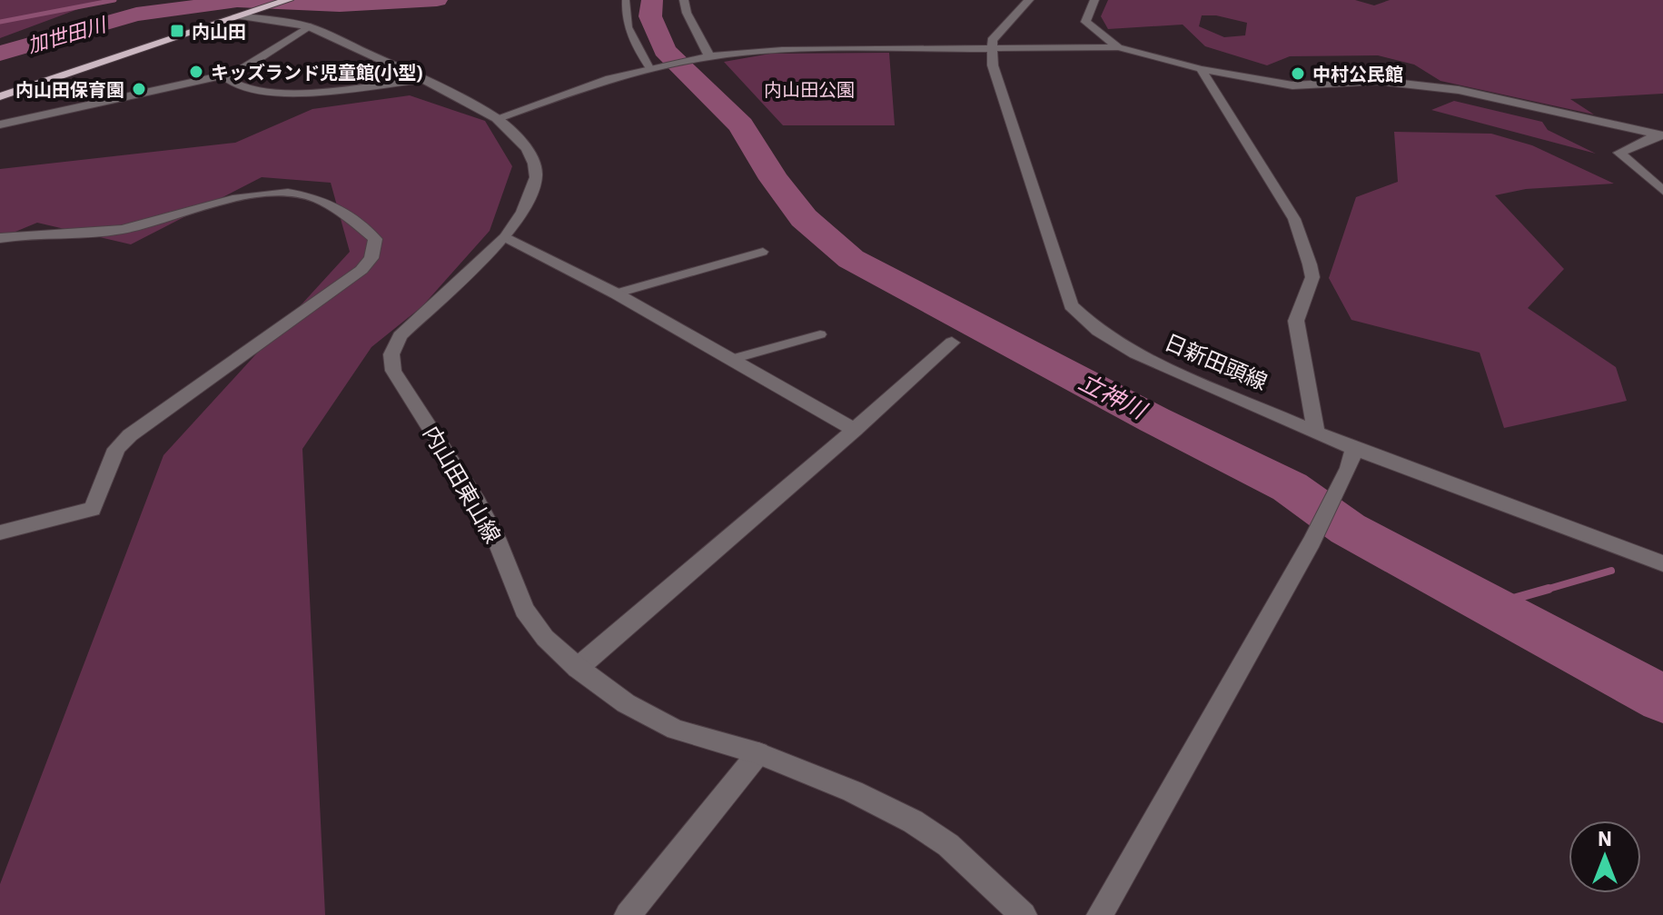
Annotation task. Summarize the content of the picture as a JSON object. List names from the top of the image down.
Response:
{
  "streets": {
    "street": ["日新田頭線", "内山田東山線"]
  },
  "water": ["加世田川", "立神川"],
  "parks": ["内山田公園"],
  "places": {
    "transit": ["内山田"],
    "other": ["キッズランド児童館(小型)", "中村公民館", "内山田保育園"]
  },
  "north": "top"
}
